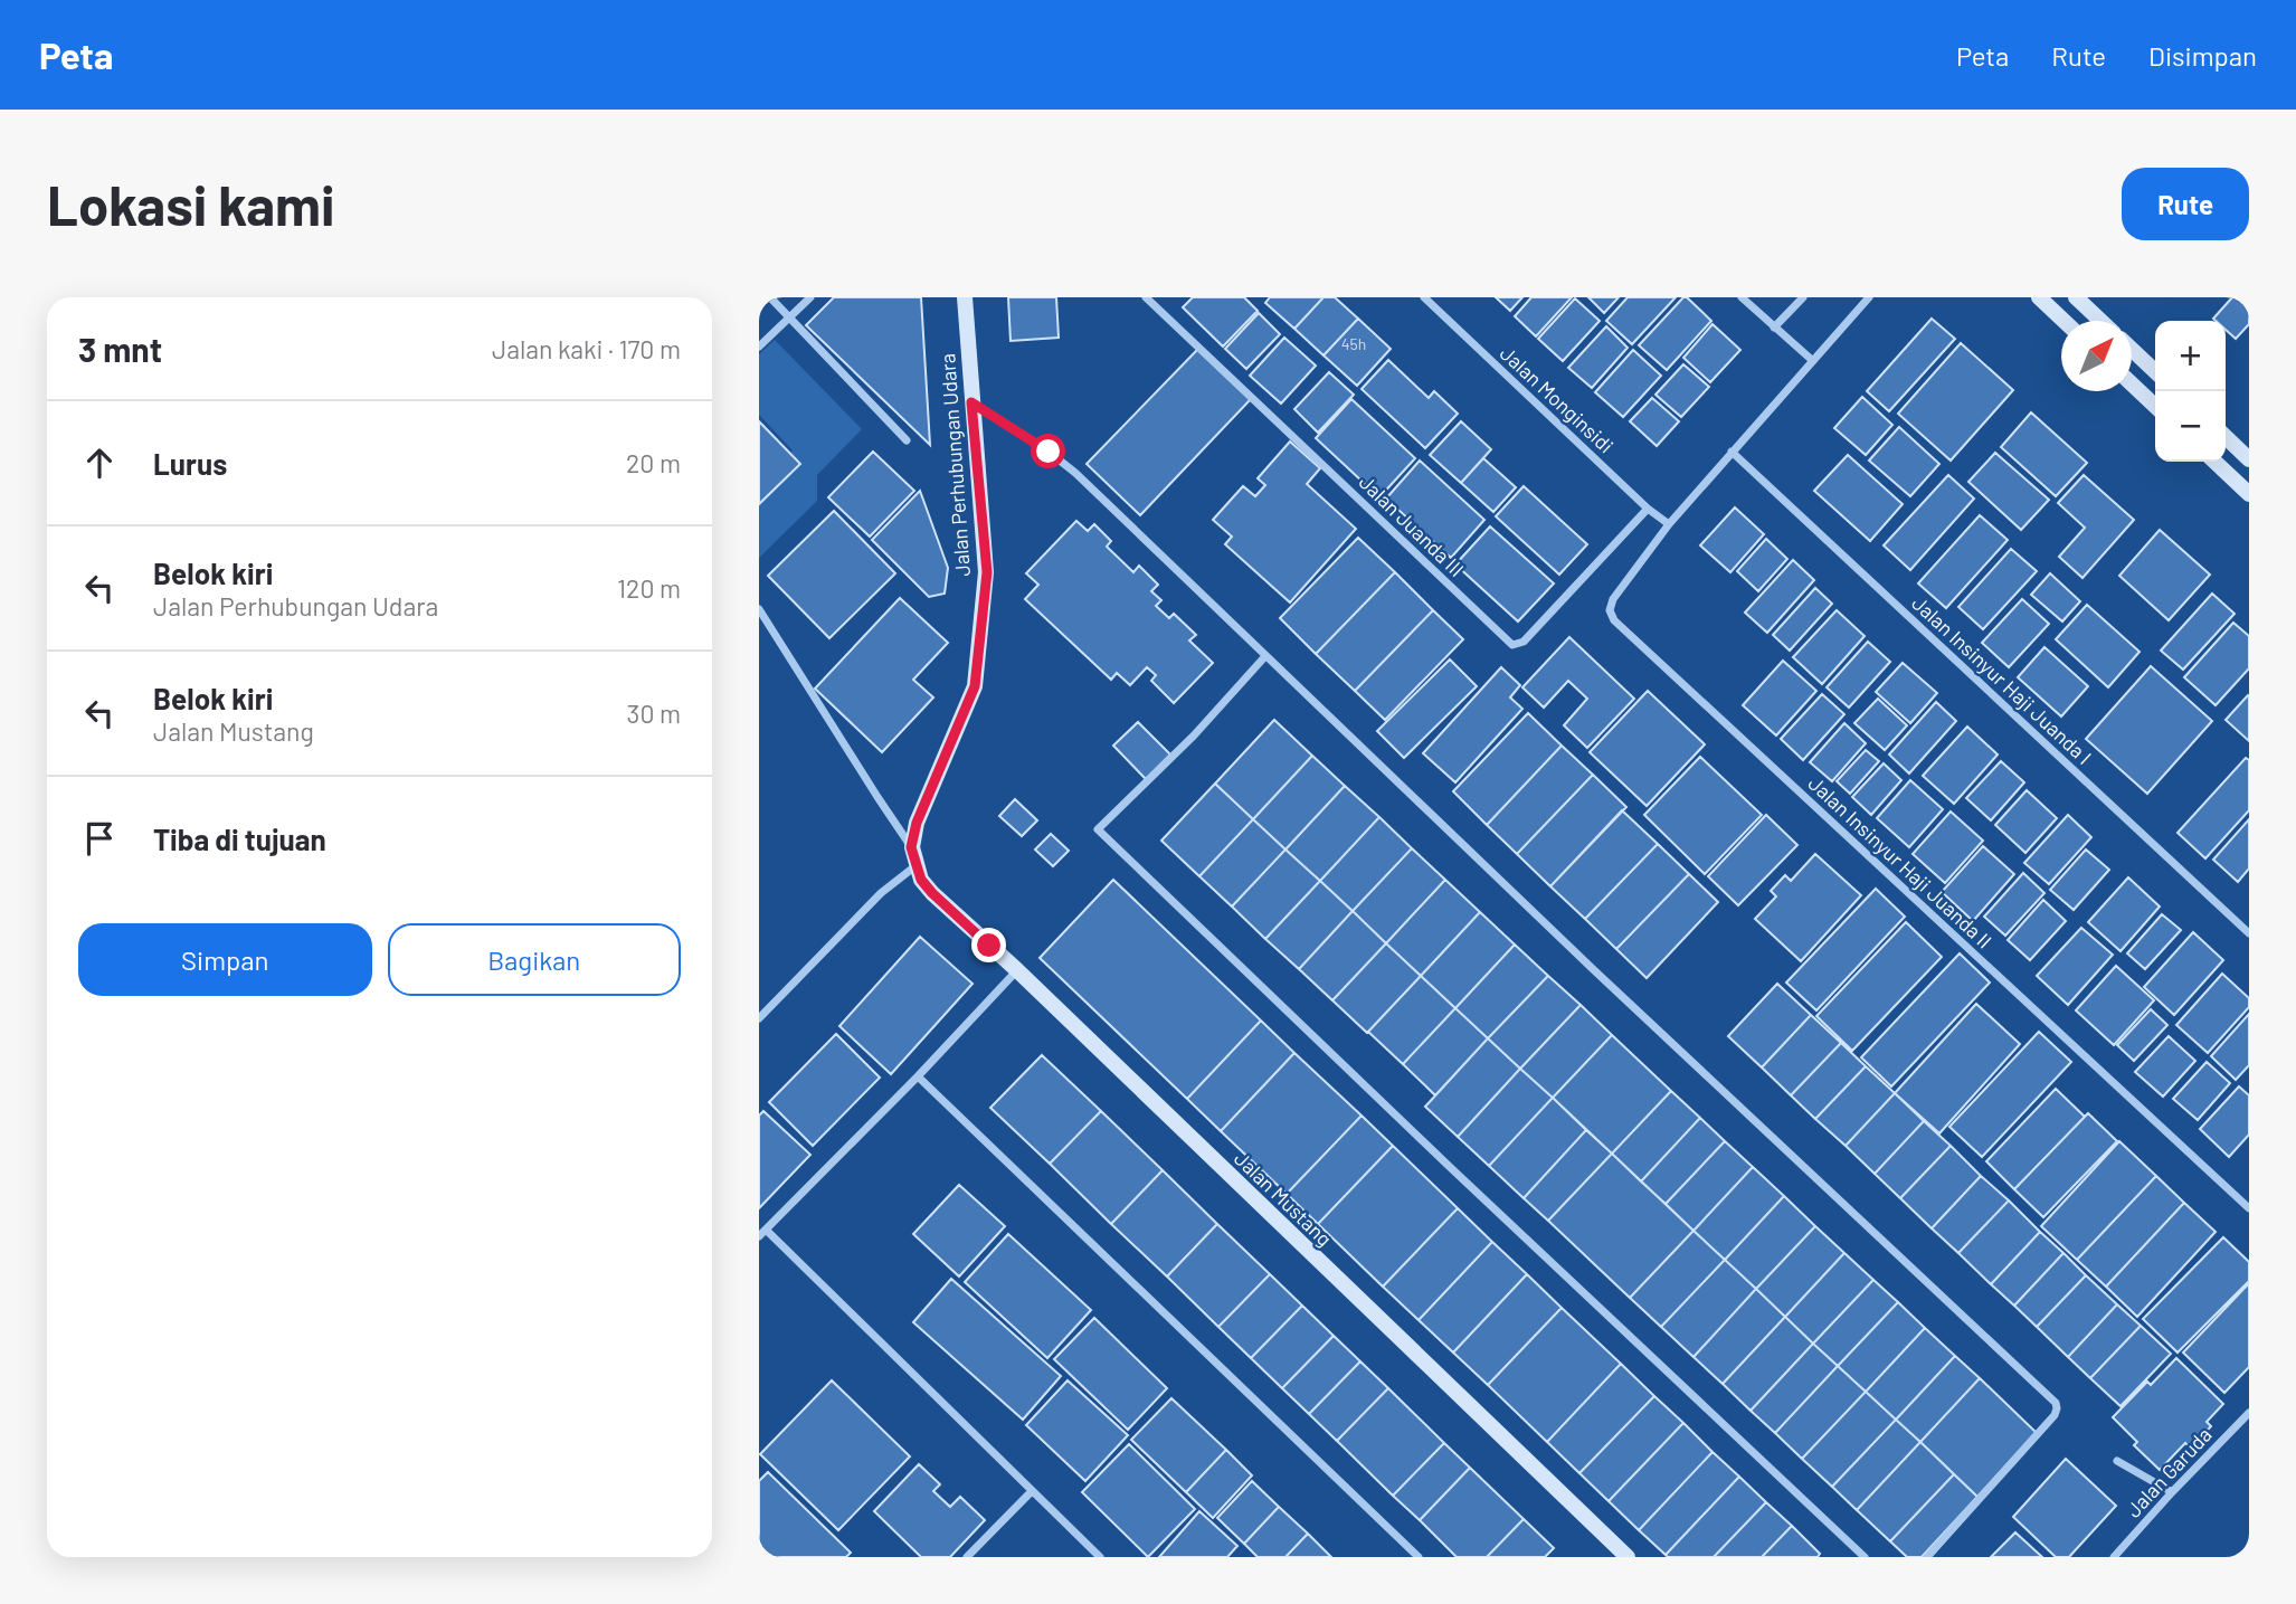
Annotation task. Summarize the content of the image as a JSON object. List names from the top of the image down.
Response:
{
  "streets": {
    "main road": ["Jalan Perhubungan Udara", "Jalan Mustang"],
    "street": [
      "Jalan Monginsidi",
      "Jalan Juanda III",
      "Jalan Insinyur Haji Juanda I",
      "Jalan Insinyur Haji Juanda II",
      "Jalan Garuda"
    ]
  },
  "crossings": [
    ["Jalan Monginsidi", "Jalan Juanda III"],
    ["Jalan Monginsidi", "Jalan Insinyur Haji Juanda II"],
    ["Jalan Insinyur Haji Juanda I", "Jalan Insinyur Haji Juanda II"]
  ],
  "house_numbers": ["45h"],
  "north": "top right",
  "page": {
    "header": "Peta",
    "nav": ["Peta", "Rute", "Disimpan"],
    "buttons": [
      "Rute",
      ["Simpan", "Bagikan"]
    ],
    "title": "Lokasi kami",
    "heading": ["3 mnt", "Jalan kaki · 170 m"],
    "map_buttons": ["+", "−"],
    "list": [
      ["Lurus", "20 m"],
      ["Belok kiri", "Jalan Perhubungan Udara", "120 m"],
      ["Belok kiri", "Jalan Mustang", "30 m"],
      "Tiba di tujuan"
    ]
  }
}
